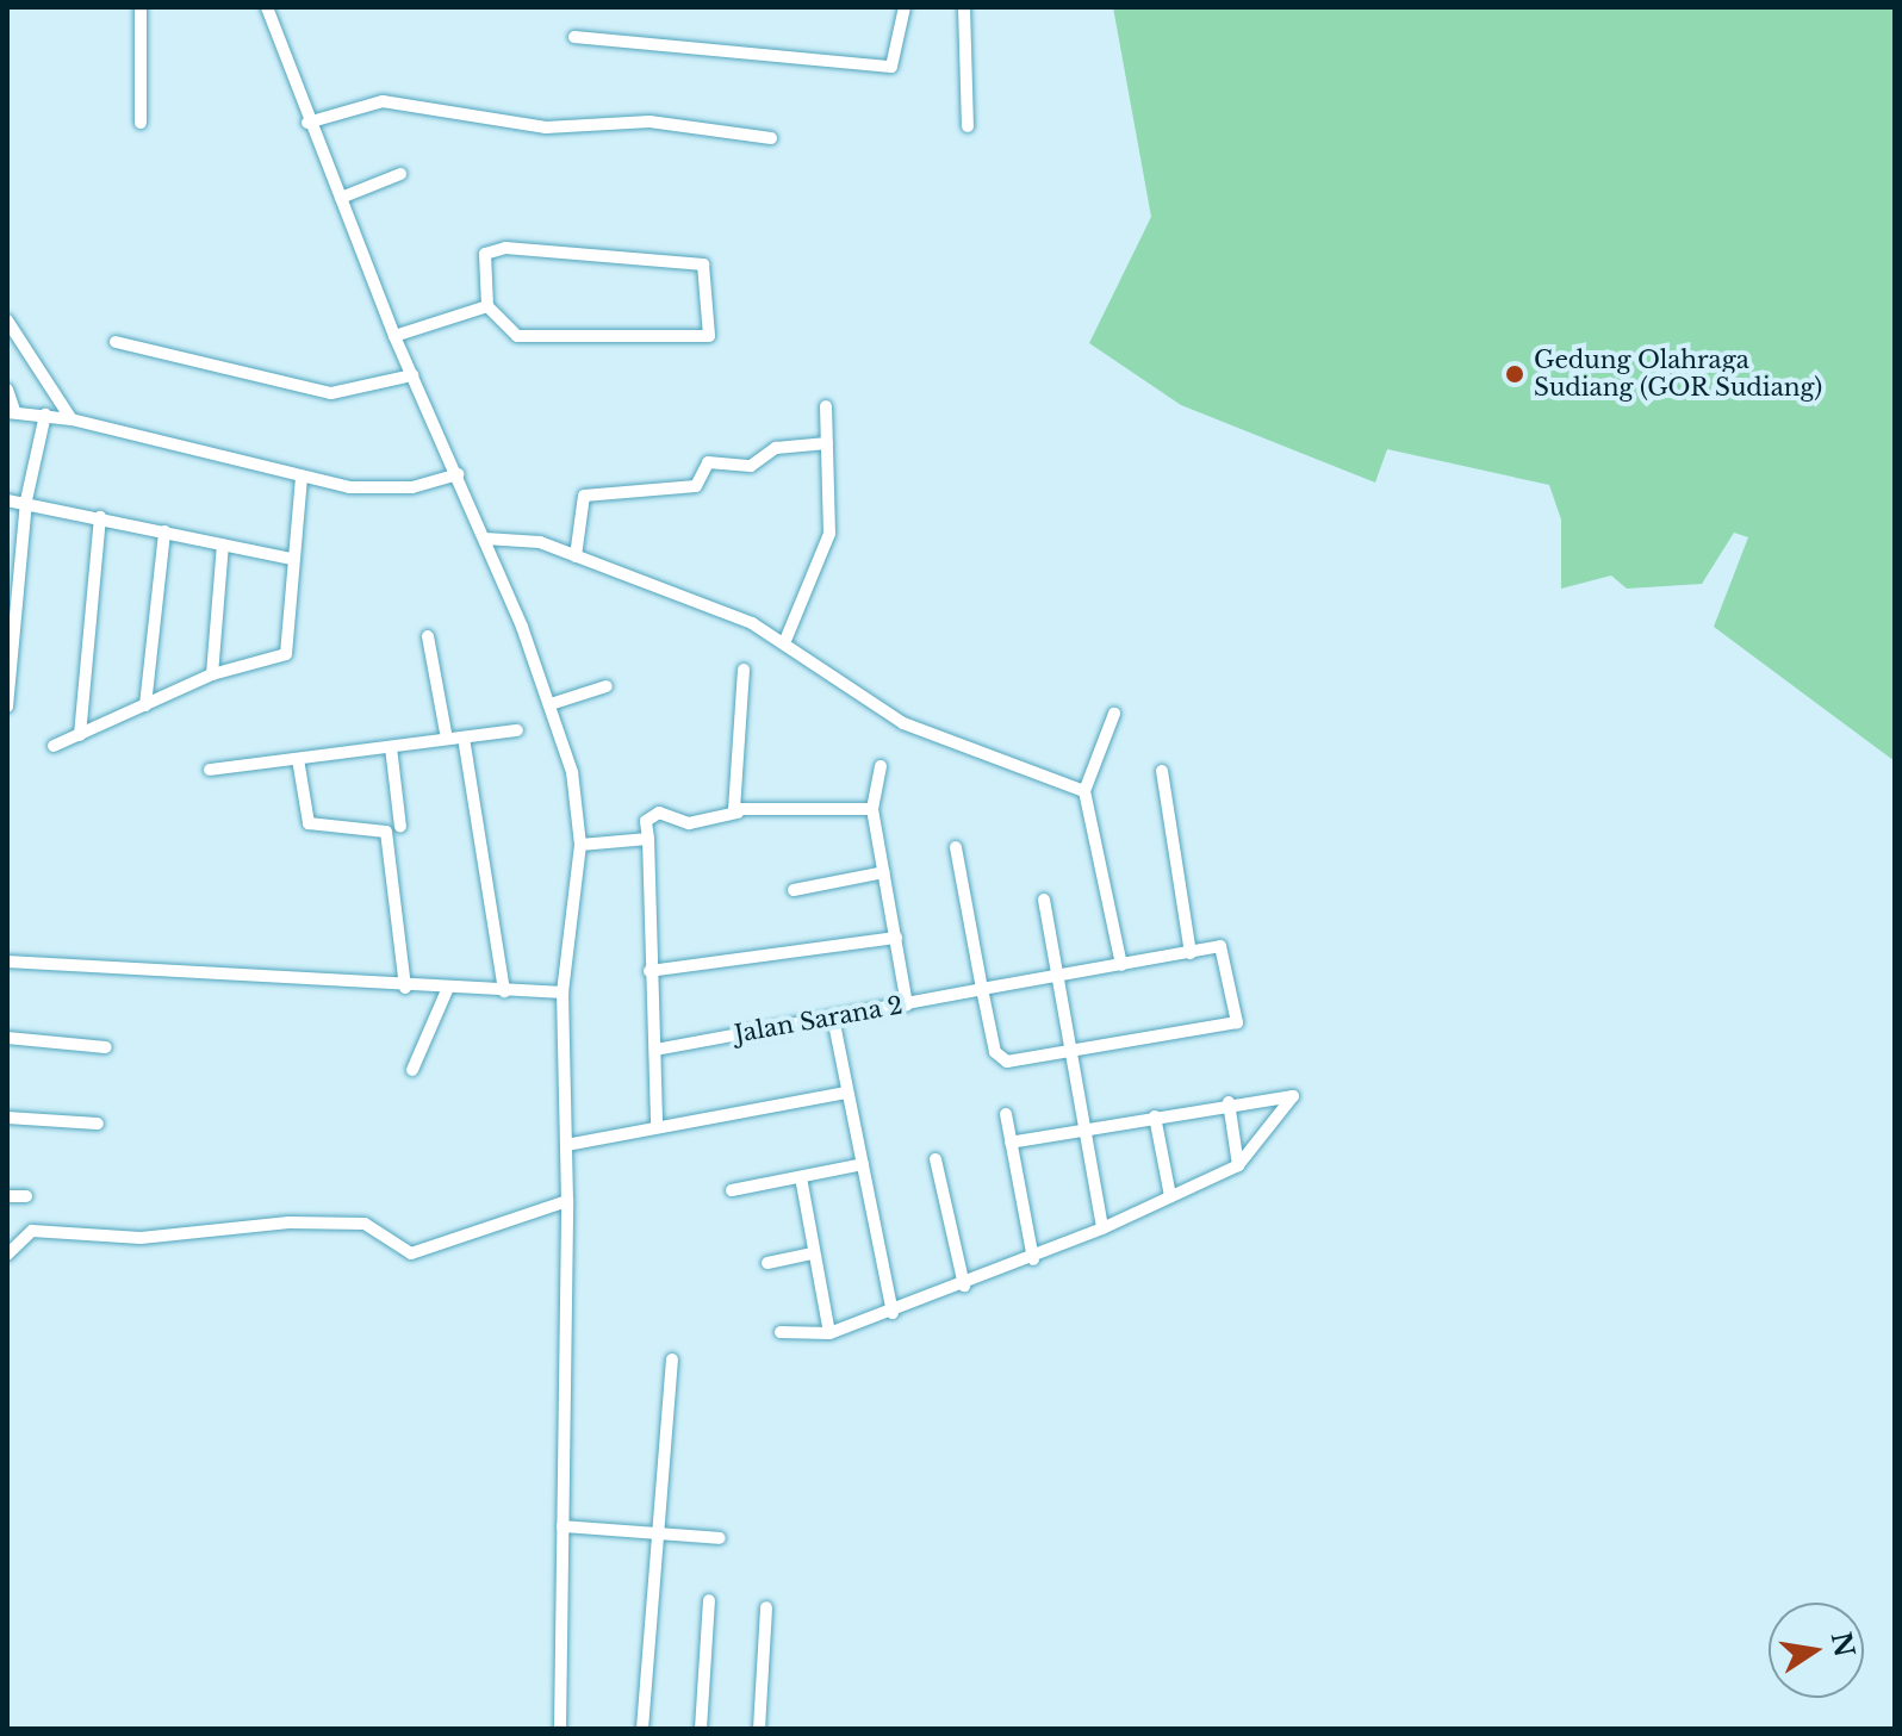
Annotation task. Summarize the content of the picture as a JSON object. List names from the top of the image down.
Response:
{
  "streets": {
    "street": ["Jalan Sarana 2"]
  },
  "places": ["Gedung Olahraga Sudiang (GOR Sudiang)"],
  "north": "right"
}
